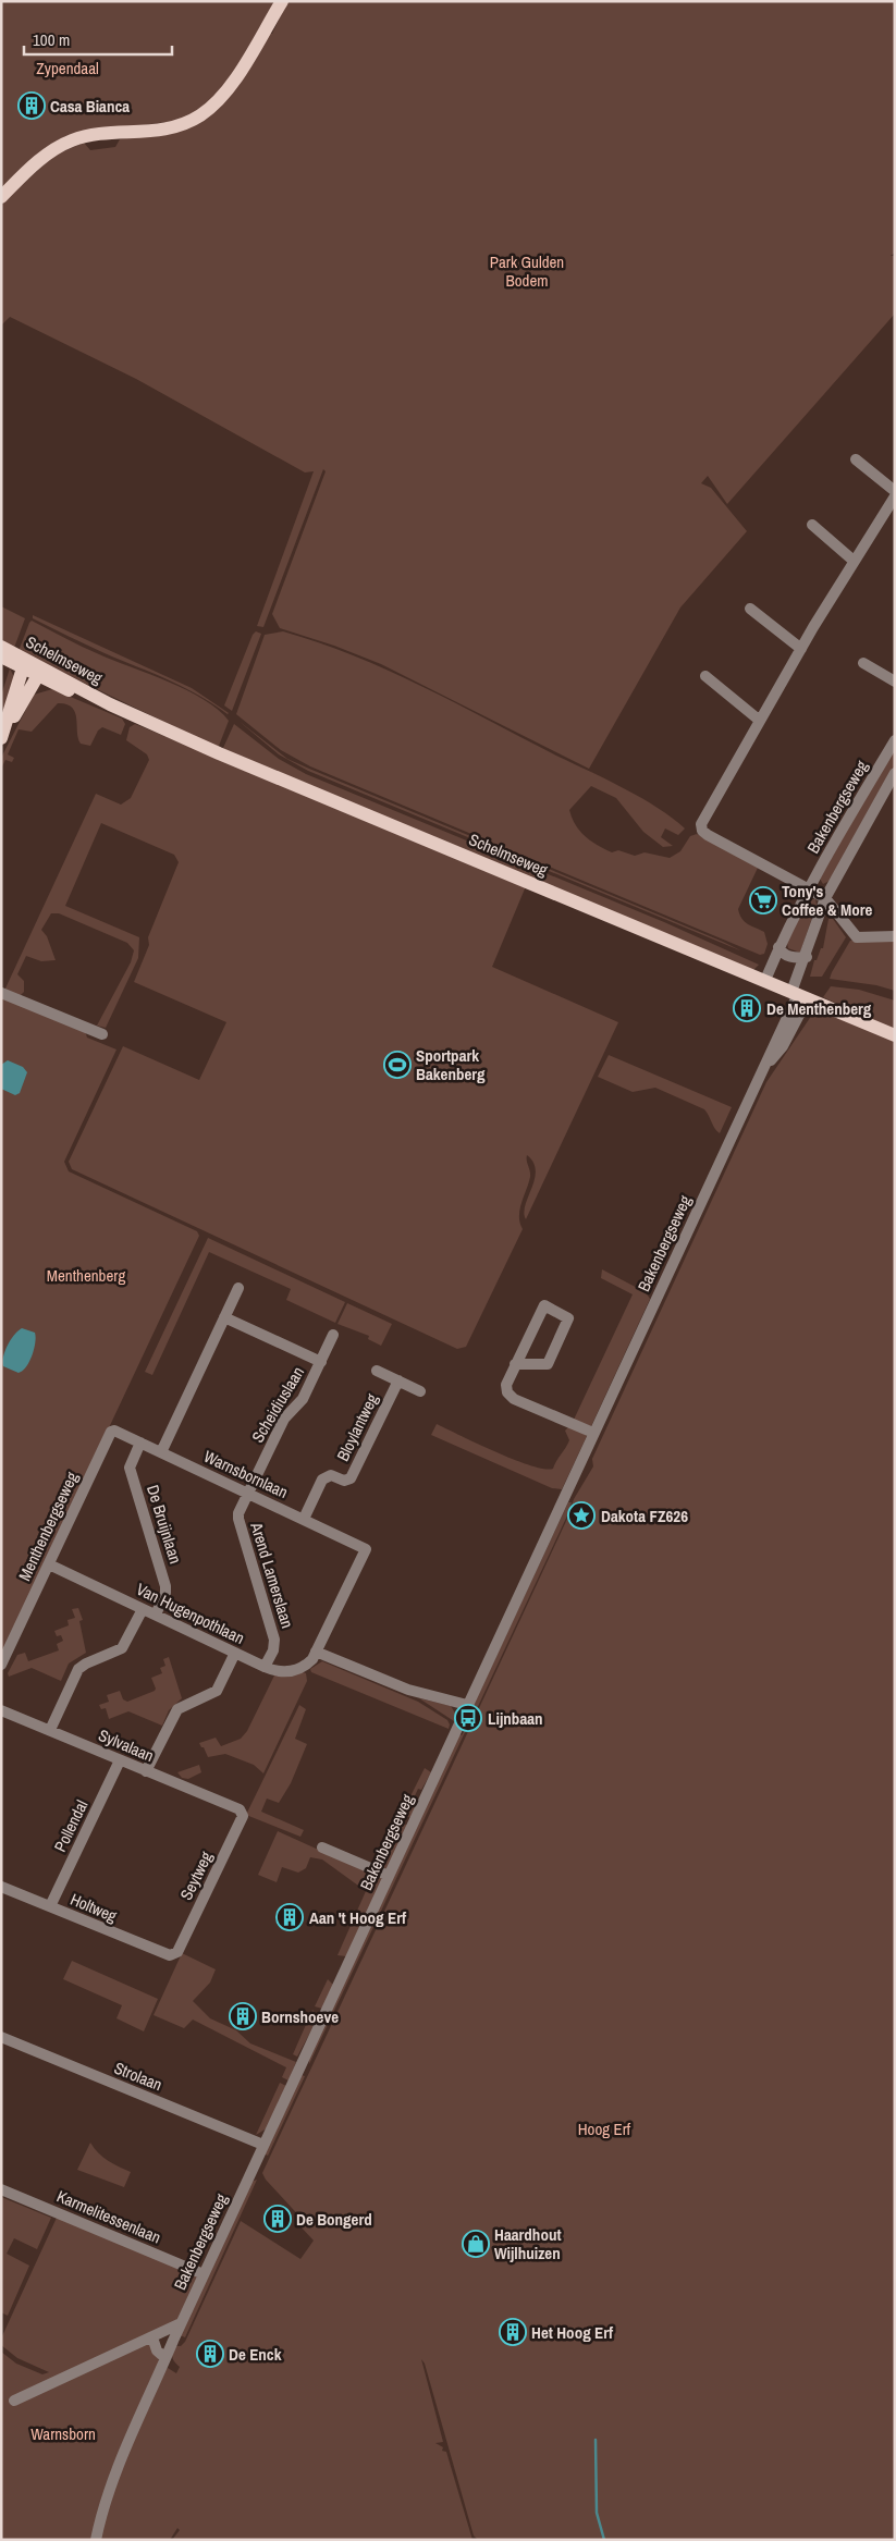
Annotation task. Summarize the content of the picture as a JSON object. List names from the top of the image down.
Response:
{
  "streets": {
    "main road": ["Schelmseweg"],
    "street": [
      "Bakenbergseweg",
      "Scheidiuslaan",
      "Bloylantweg",
      "Warnsbornlaan",
      "De Bruijnlaan",
      "Menthenbergseweg",
      "Arend Lamerslaan",
      "Van Hugenpothlaan",
      "Sylvalaan",
      "Pollendal",
      "Seytweg",
      "Holtweg",
      "Strolaan",
      "Karmelitessenlaan"
    ]
  },
  "crossings": [
    ["Schelmseweg", "Bakenbergseweg"],
    ["Bakenbergseweg", "Strolaan"],
    ["Bakenbergseweg", "Karmelitessenlaan"],
    ["Scheidiuslaan", "Warnsbornlaan"],
    ["Scheidiuslaan", "Arend Lamerslaan"],
    ["Bloylantweg", "Warnsbornlaan"],
    ["Warnsbornlaan", "De Bruijnlaan"],
    ["Warnsbornlaan", "Menthenbergseweg"],
    ["Warnsbornlaan", "Arend Lamerslaan"],
    ["Warnsbornlaan", "Van Hugenpothlaan"],
    ["De Bruijnlaan", "Van Hugenpothlaan"],
    ["Menthenbergseweg", "Van Hugenpothlaan"],
    ["Arend Lamerslaan", "Van Hugenpothlaan"],
    ["Sylvalaan", "Pollendal"],
    ["Sylvalaan", "Seytweg"],
    ["Pollendal", "Holtweg"],
    ["Seytweg", "Holtweg"]
  ],
  "parks": [
    "Zypendaal",
    "Park Gulden Bodem",
    "Menthenberg",
    "Hoog Erf",
    "Warnsborn"
  ],
  "places": {
    "building": [
      "Casa Bianca",
      "De Menthenberg",
      "Aan 't Hoog Erf",
      "Bornshoeve",
      "De Bongerd",
      "Het Hoog Erf",
      "De Enck"
    ],
    "supermarket": ["Tony's Coffee & More"],
    "sports": ["Sportpark Bakenberg"],
    "place": ["Dakota FZ626"],
    "bus stop": ["Lijnbaan"],
    "shop": ["Haardhout Wijlhuizen"]
  },
  "scale_bar": "100 m"
}
